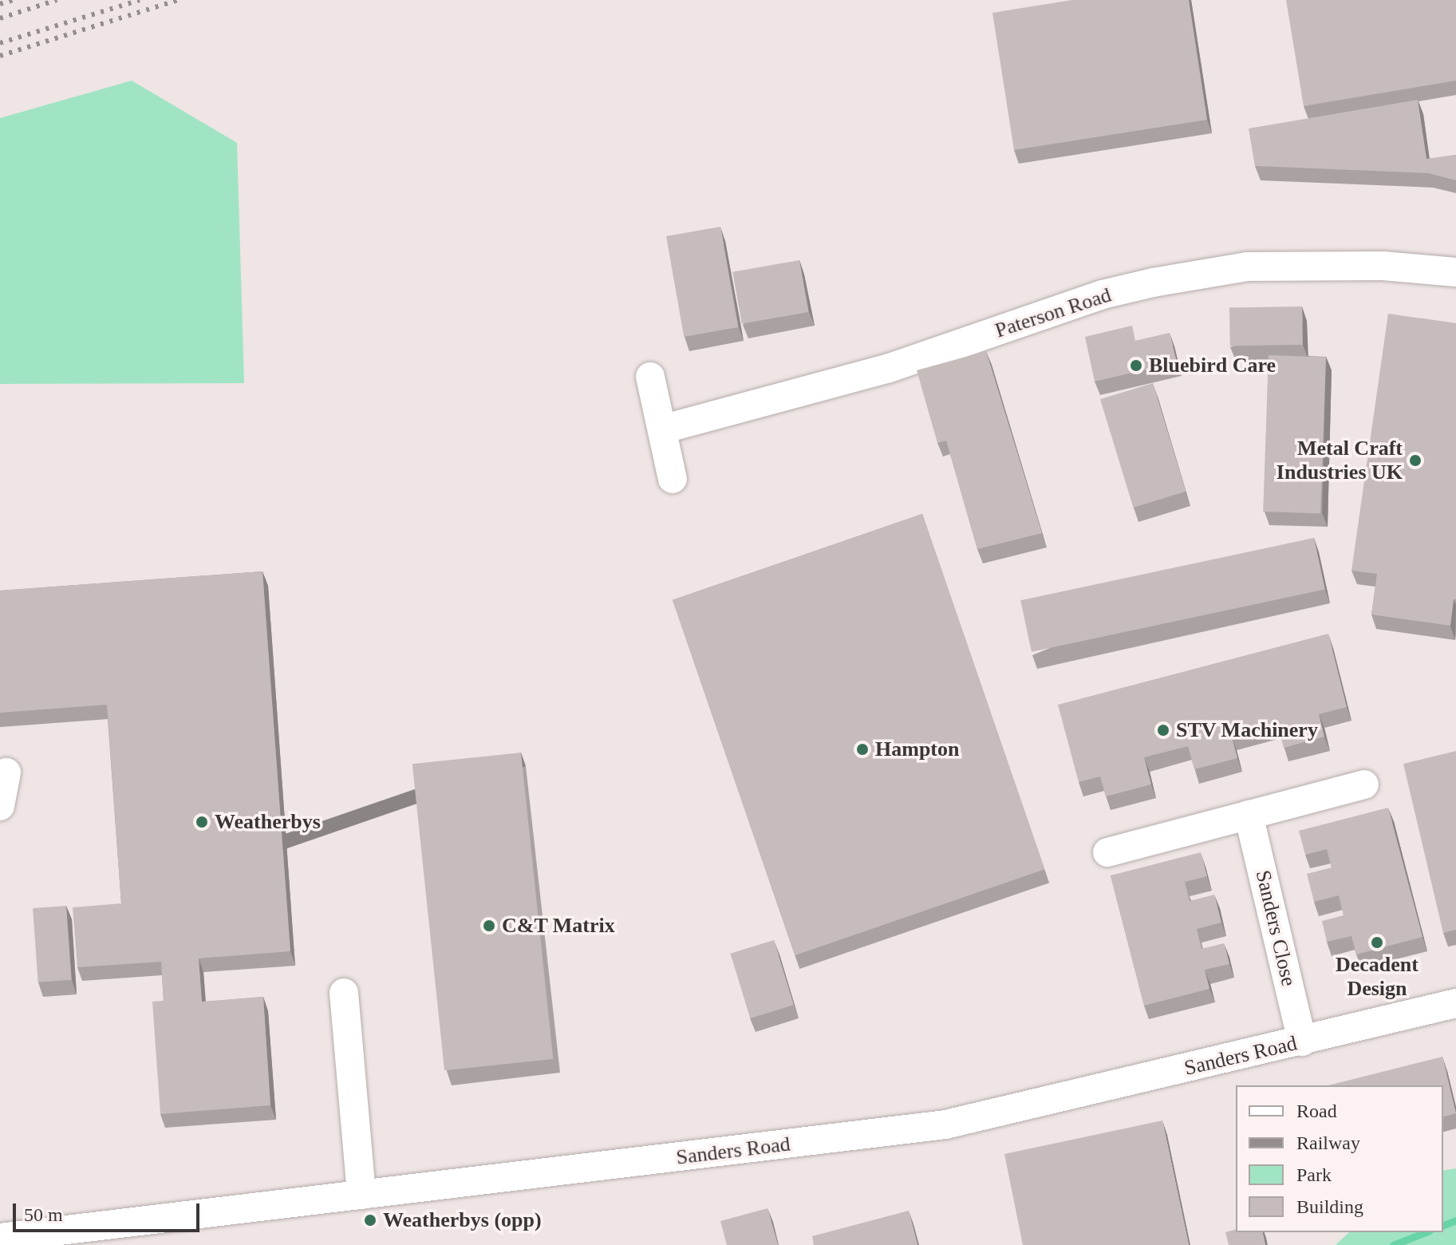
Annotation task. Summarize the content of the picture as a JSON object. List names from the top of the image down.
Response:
{
  "streets": {
    "street": ["Paterson Road", "Sanders Close", "Sanders Road"]
  },
  "crossings": [
    ["Sanders Close", "Sanders Road"]
  ],
  "places": [
    "Bluebird Care",
    "Metal Craft Industries UK",
    "STV Machinery",
    "Hampton",
    "Weatherbys",
    "C&T Matrix",
    "Decadent Design",
    "Weatherbys (opp)"
  ],
  "legend": [
    "Road",
    "Railway",
    "Park",
    "Building"
  ],
  "scale_bar": "50 m"
}
